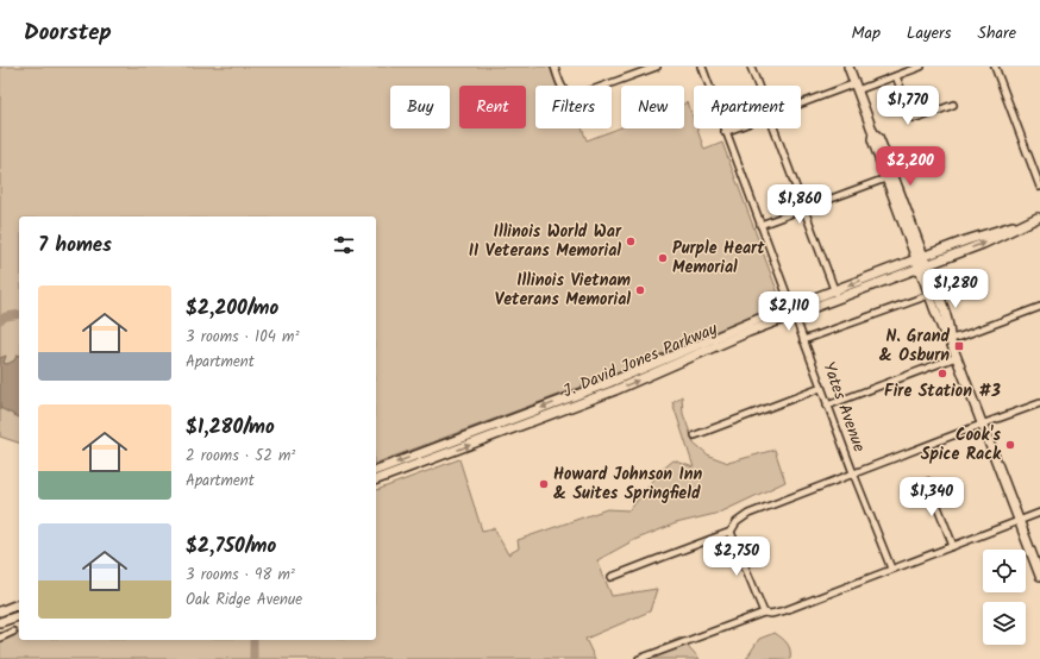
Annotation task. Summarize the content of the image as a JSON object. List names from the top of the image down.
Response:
{
  "streets": {
    "main road": ["J. David Jones Parkway"],
    "street": ["Yates Avenue"]
  },
  "crossings": [
    ["J. David Jones Parkway", "Yates Avenue"]
  ],
  "places": {
    "other": [
      "Illinois World War II Veterans Memorial",
      "Purple Heart Memorial",
      "Illinois Vietnam Veterans Memorial",
      "Fire Station #3",
      "Cook's Spice Rack",
      "Howard Johnson Inn & Suites Springfield"
    ],
    "transit": ["N. Grand & Osburn"]
  },
  "page": {
    "header": "Doorstep",
    "nav": ["Map", "Layers", "Share"],
    "price": [
      "$1,770",
      "$2,200",
      "$1,860",
      "$1,280",
      "$2,110",
      "$1,340",
      "$2,750"
    ],
    "chip": [
      "Buy",
      "Rent",
      "Filters",
      "New",
      "Apartment"
    ],
    "heading": "7 homes",
    "list": [
      {
        "name": "$2,200/mo",
        "note": "3 rooms · 104 m² · Apartment"
      },
      {
        "name": "$1,280/mo",
        "note": "2 rooms · 52 m² · Apartment"
      },
      {
        "name": "$2,750/mo",
        "note": "3 rooms · 98 m² · Oak Ridge Avenue"
      }
    ]
  }
}
